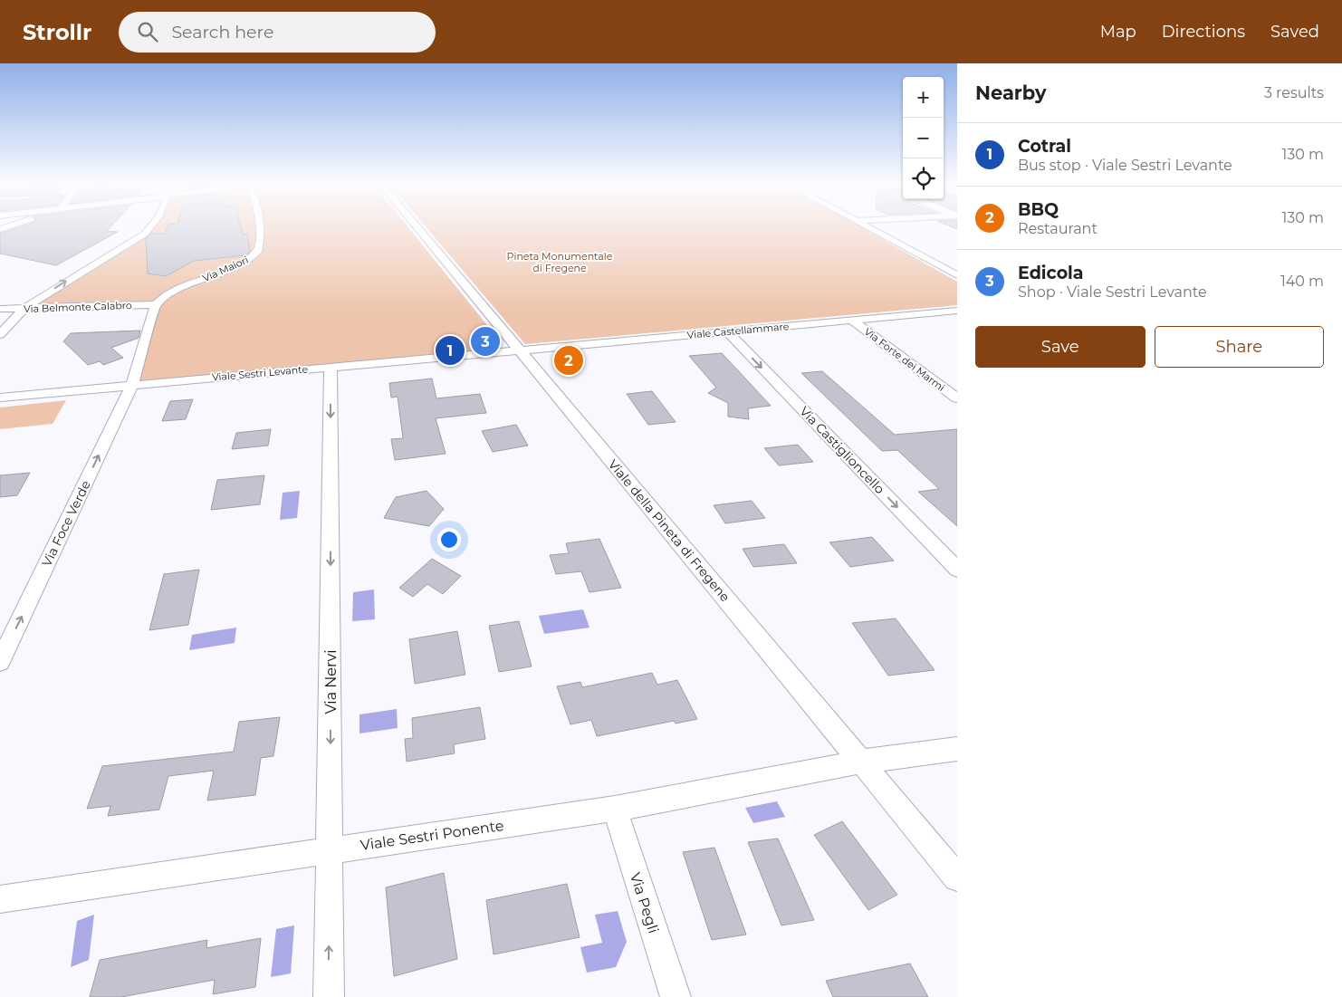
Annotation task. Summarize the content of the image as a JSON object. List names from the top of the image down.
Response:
{
  "streets": {
    "street": [
      "Via Maiori",
      "Via Belmonte Calabro",
      "Viale Castellammare",
      "Via Forte dei Marmi",
      "Viale Sestri Levante",
      "Via Castiglioncello",
      "Via Foce Verde",
      "Viale della Pineta di Fregene",
      "Via Nervi",
      "Viale Sestri Ponente",
      "Via Pegli"
    ]
  },
  "crossings": [
    ["Via Maiori", "Via Belmonte Calabro"],
    ["Via Maiori", "Via Foce Verde"],
    ["Via Belmonte Calabro", "Via Foce Verde"],
    ["Viale Castellammare", "Via Forte dei Marmi"],
    ["Viale Castellammare", "Viale Sestri Levante"],
    ["Viale Castellammare", "Via Castiglioncello"],
    ["Viale Castellammare", "Viale della Pineta di Fregene"],
    ["Viale Sestri Levante", "Via Foce Verde"],
    ["Viale Sestri Levante", "Viale della Pineta di Fregene"],
    ["Viale Sestri Levante", "Via Nervi"],
    ["Viale della Pineta di Fregene", "Viale Sestri Ponente"],
    ["Via Nervi", "Viale Sestri Ponente"],
    ["Viale Sestri Ponente", "Via Pegli"]
  ],
  "one_way": ["Via Castiglioncello", "Via Foce Verde"],
  "parks": ["Pineta Monumentale di Fregene"],
  "page": {
    "header": "Strollr",
    "search": "Search here",
    "nav": ["Map", "Directions", "Saved"],
    "heading": ["Nearby", "3 results"],
    "map_buttons": ["+", "−"],
    "list": [
      {
        "mark": "1",
        "name": "Cotral",
        "note": "Bus stop · Viale Sestri Levante",
        "value": "130 m"
      },
      {
        "mark": "2",
        "name": "BBQ",
        "note": "Restaurant",
        "value": "130 m"
      },
      {
        "mark": "3",
        "name": "Edicola",
        "note": "Shop · Viale Sestri Levante",
        "value": "140 m"
      }
    ],
    "buttons": ["Save", "Share"],
    "pins": ["3", "1", "2"]
  }
}
